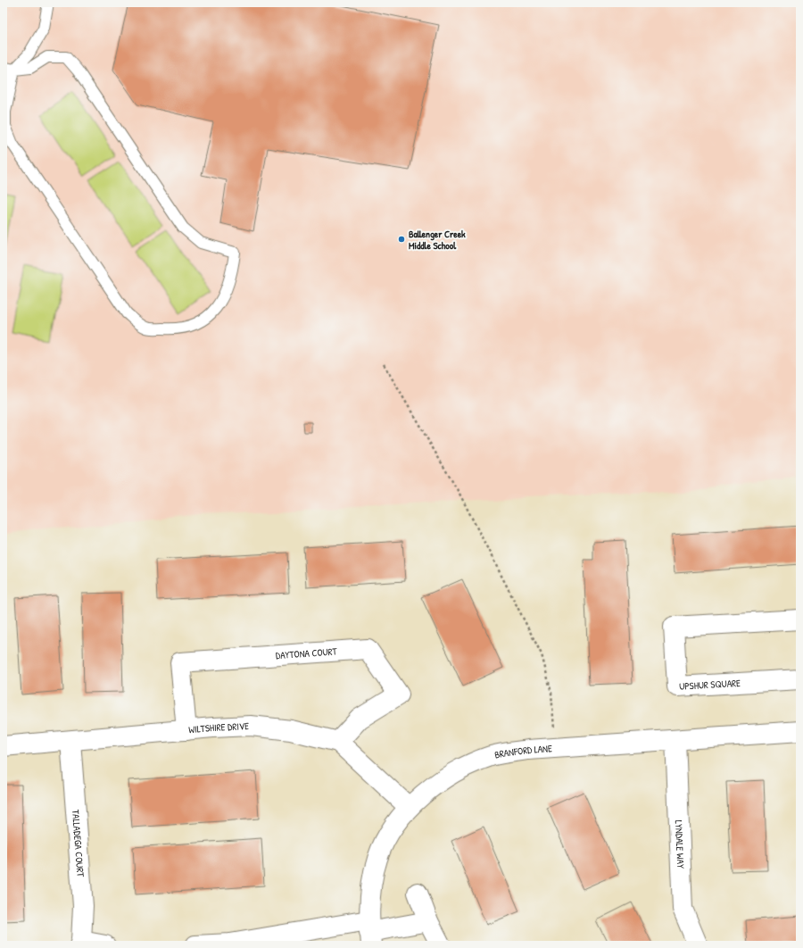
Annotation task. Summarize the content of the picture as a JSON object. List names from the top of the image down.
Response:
{
  "streets": {
    "street": [
      "DAYTONA COURT",
      "UPSHUR SQUARE",
      "WILTSHIRE DRIVE",
      "BRANFORD LANE",
      "TALLADEGA COURT",
      "LYNDALE WAY"
    ]
  },
  "crossings": [
    ["DAYTONA COURT", "WILTSHIRE DRIVE"],
    ["WILTSHIRE DRIVE", "BRANFORD LANE"],
    ["WILTSHIRE DRIVE", "TALLADEGA COURT"],
    ["BRANFORD LANE", "LYNDALE WAY"]
  ],
  "places": ["Ballenger Creek Middle School"]
}
